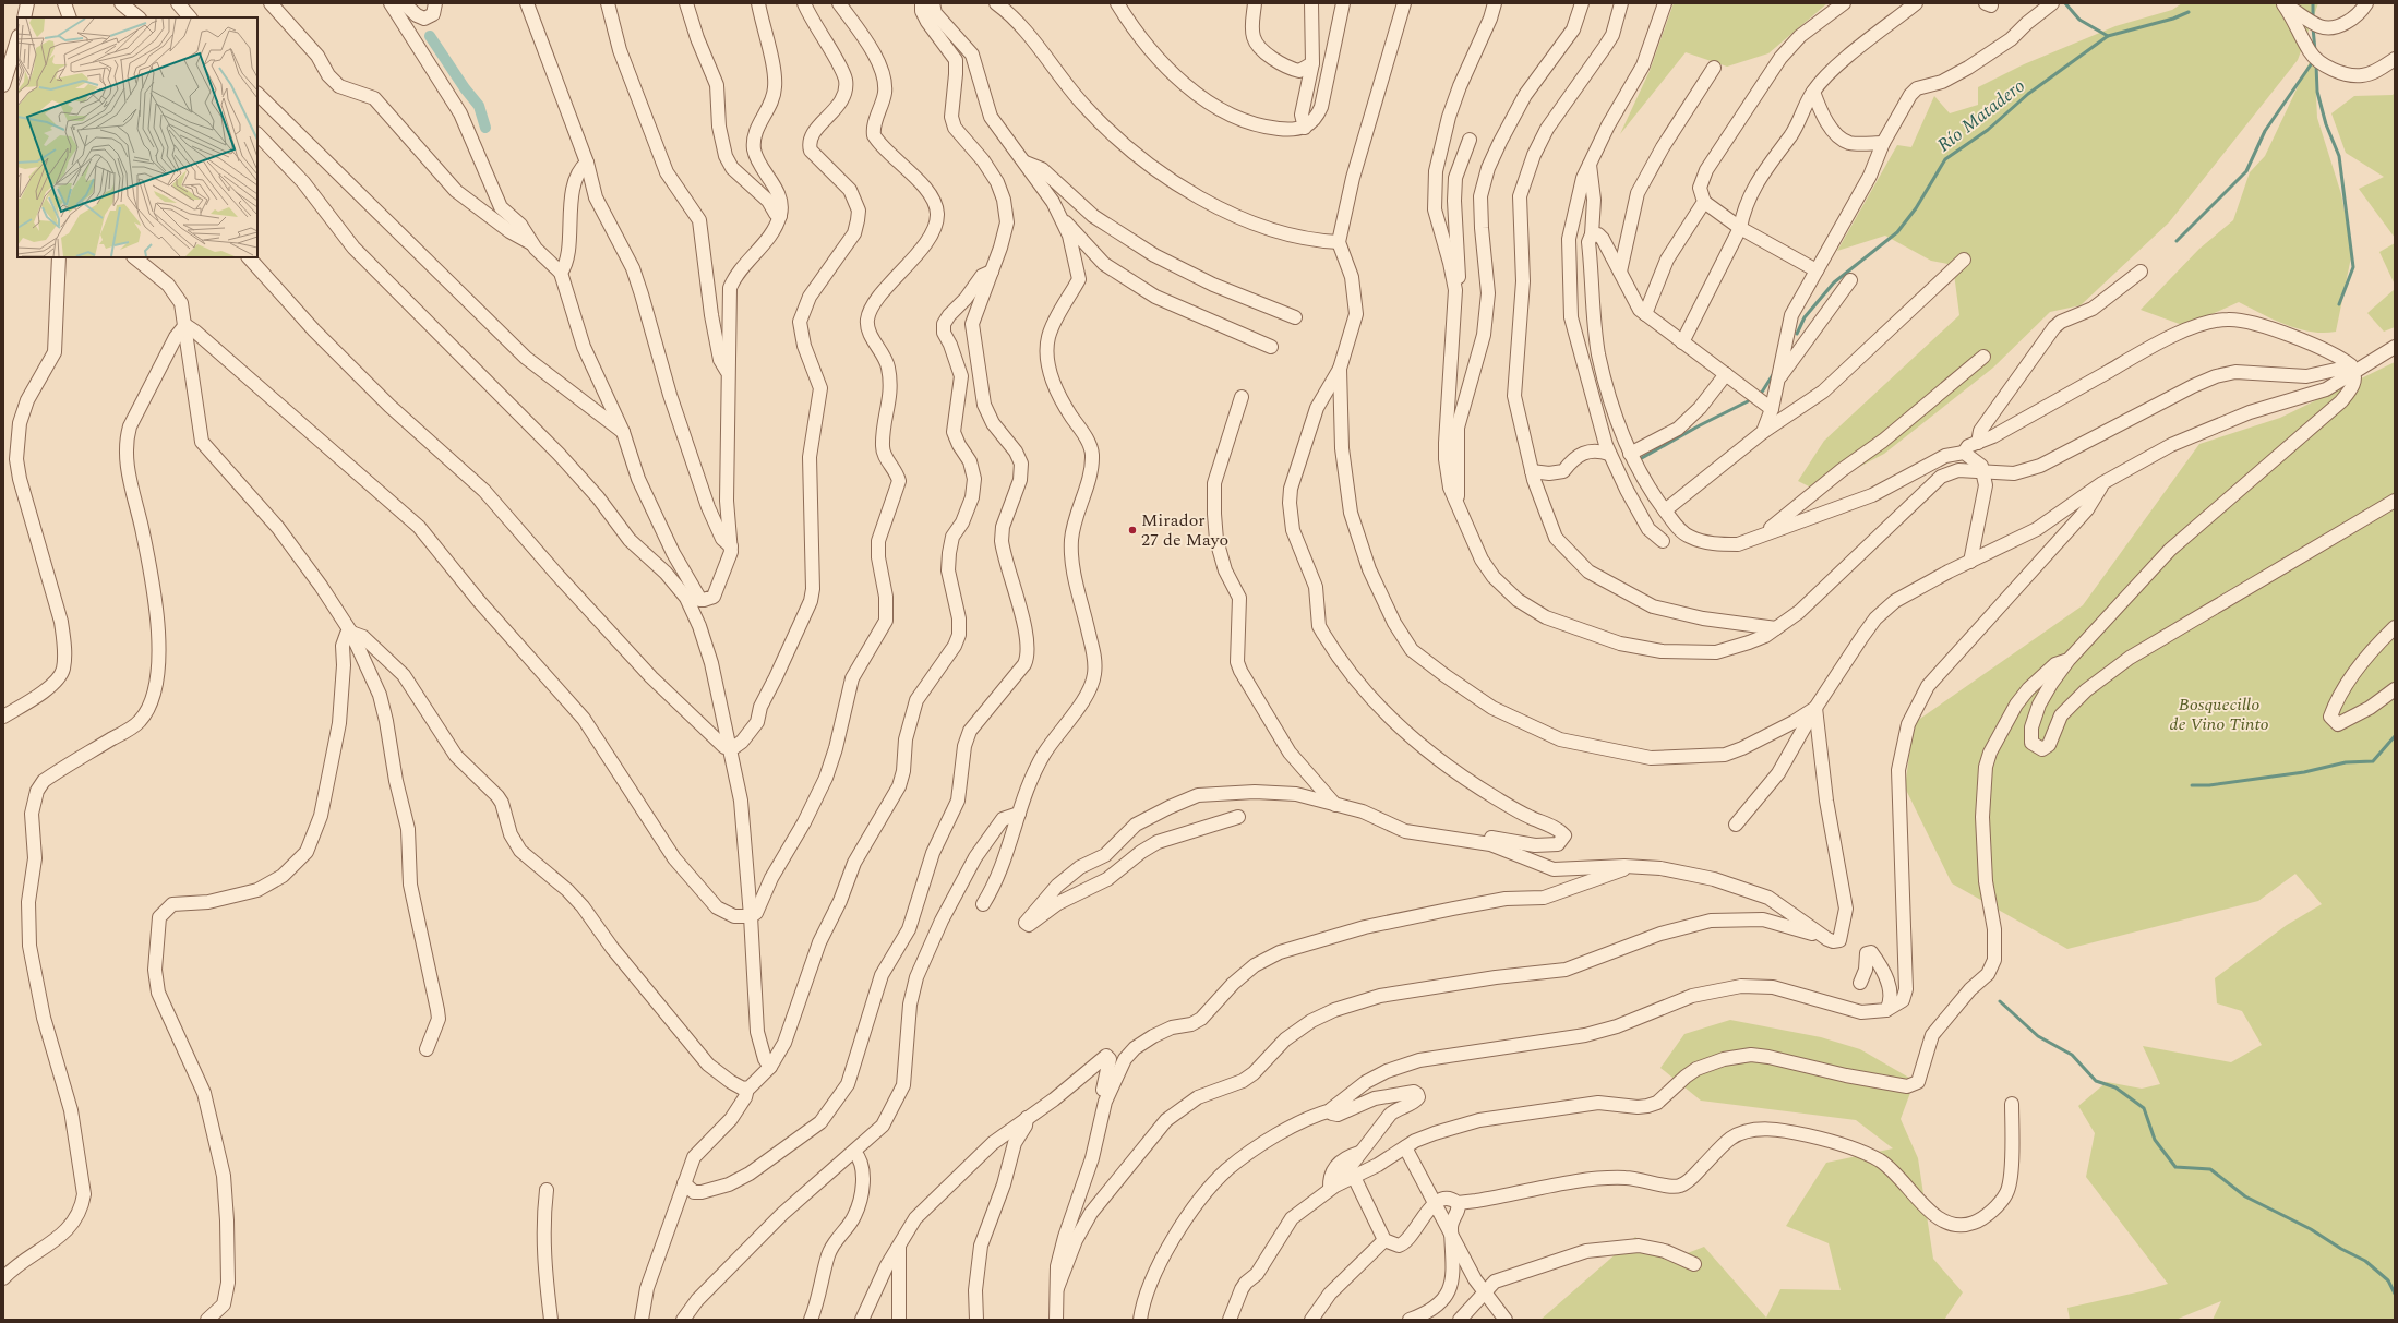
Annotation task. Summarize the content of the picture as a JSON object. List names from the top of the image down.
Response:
{
  "water": ["Río Matadero"],
  "parks": ["Bosquecillo de Vino Tinto"],
  "places": ["Mirador 27 de Mayo"]
}
